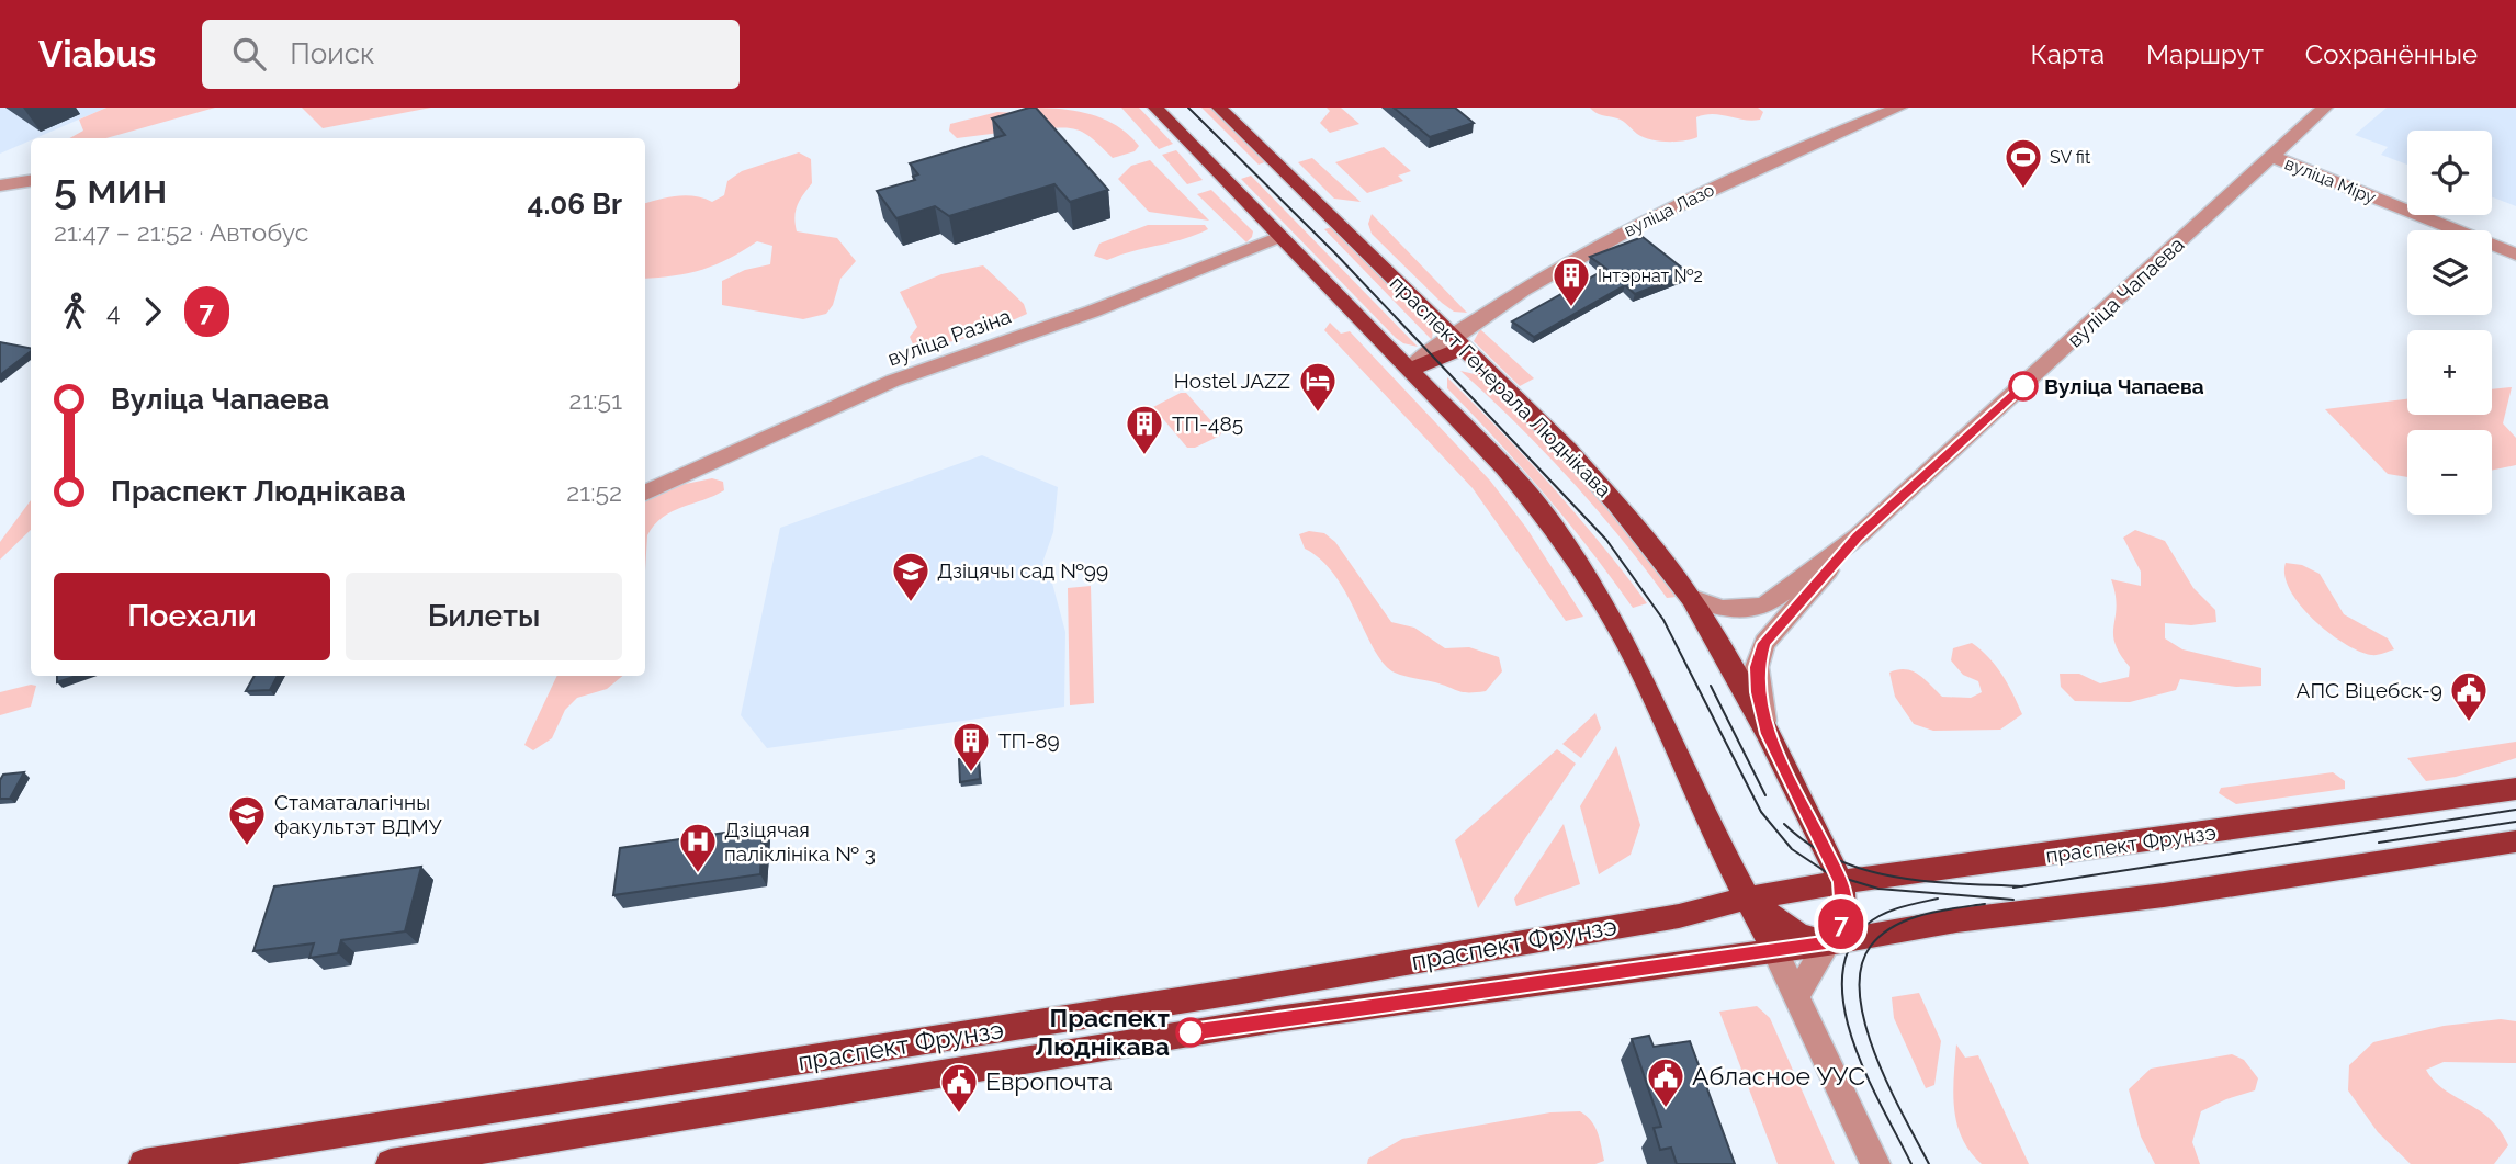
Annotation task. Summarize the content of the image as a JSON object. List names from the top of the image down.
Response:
{
  "streets": {
    "main road": ["праспект Генерала Люднікава", "праспект Фрунзэ"],
    "street": [
      "вуліца Міру",
      "вуліца Лазо",
      "вуліца Чапаева",
      "вуліца Разіна"
    ]
  },
  "crossings": [
    ["вуліца Міру", "вуліца Чапаева"],
    ["вуліца Лазо", "праспект Генерала Люднікава"],
    ["вуліца Чапаева", "праспект Генерала Люднікава"],
    ["праспект Генерала Люднікава", "праспект Фрунзэ"]
  ],
  "places": {
    "sports": ["SV fit"],
    "building": ["Інтэрнат №2", "ТП-485", "ТП-89"],
    "other": ["Вуліца Чапаева", "Праспект Люднікава"],
    "hotel": ["Hostel JAZZ"],
    "school or university": ["Дзіцячы сад №99", "Стаматалагічны факультэт ВДМУ"],
    "public building": ["АПС Віцебск-9", "Абласное УУС", "Европочта"],
    "hospital": ["Дзіцячая паліклініка № 3"]
  },
  "lines": ["bus line 7"],
  "page": {
    "header": "Viabus",
    "search": "Поиск",
    "nav": ["Карта", "Маршрут", "Сохранённые"],
    "on_map": "7",
    "map_buttons": ["+", "−"],
    "heading": ["5 мин", "21:47 – 21:52 · Автобус", "4.06 Br"],
    "legs": ["4", "7"],
    "list": [
      {
        "name": "Вуліца Чапаева",
        "value": "21:51"
      },
      {
        "name": "Праспект Люднікава",
        "value": "21:52"
      }
    ],
    "buttons": ["Поехали", "Билеты"]
  }
}
